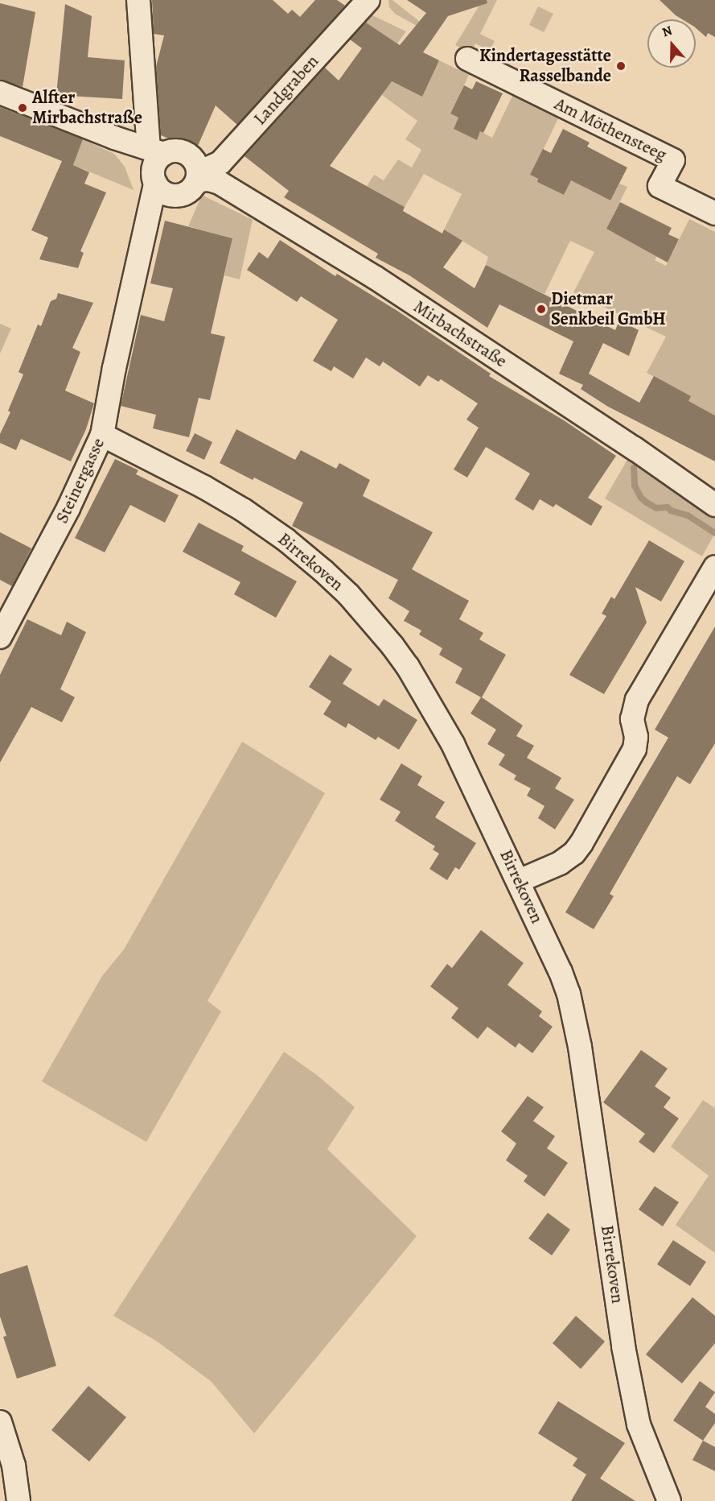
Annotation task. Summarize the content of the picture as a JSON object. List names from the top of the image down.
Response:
{
  "streets": {
    "street": [
      "Landgraben",
      "Am Möthensteeg",
      "Mirbachstraße",
      "Steinergasse",
      "Birrekoven"
    ]
  },
  "crossings": [
    ["Landgraben", "Mirbachstraße"],
    ["Landgraben", "Steinergasse"],
    ["Mirbachstraße", "Steinergasse"],
    ["Steinergasse", "Birrekoven"]
  ],
  "places": ["Kindertagesstätte Rasselbande", "Alfter Mirbachstraße", "Dietmar Senkbeil GmbH"],
  "north": "top"
}
